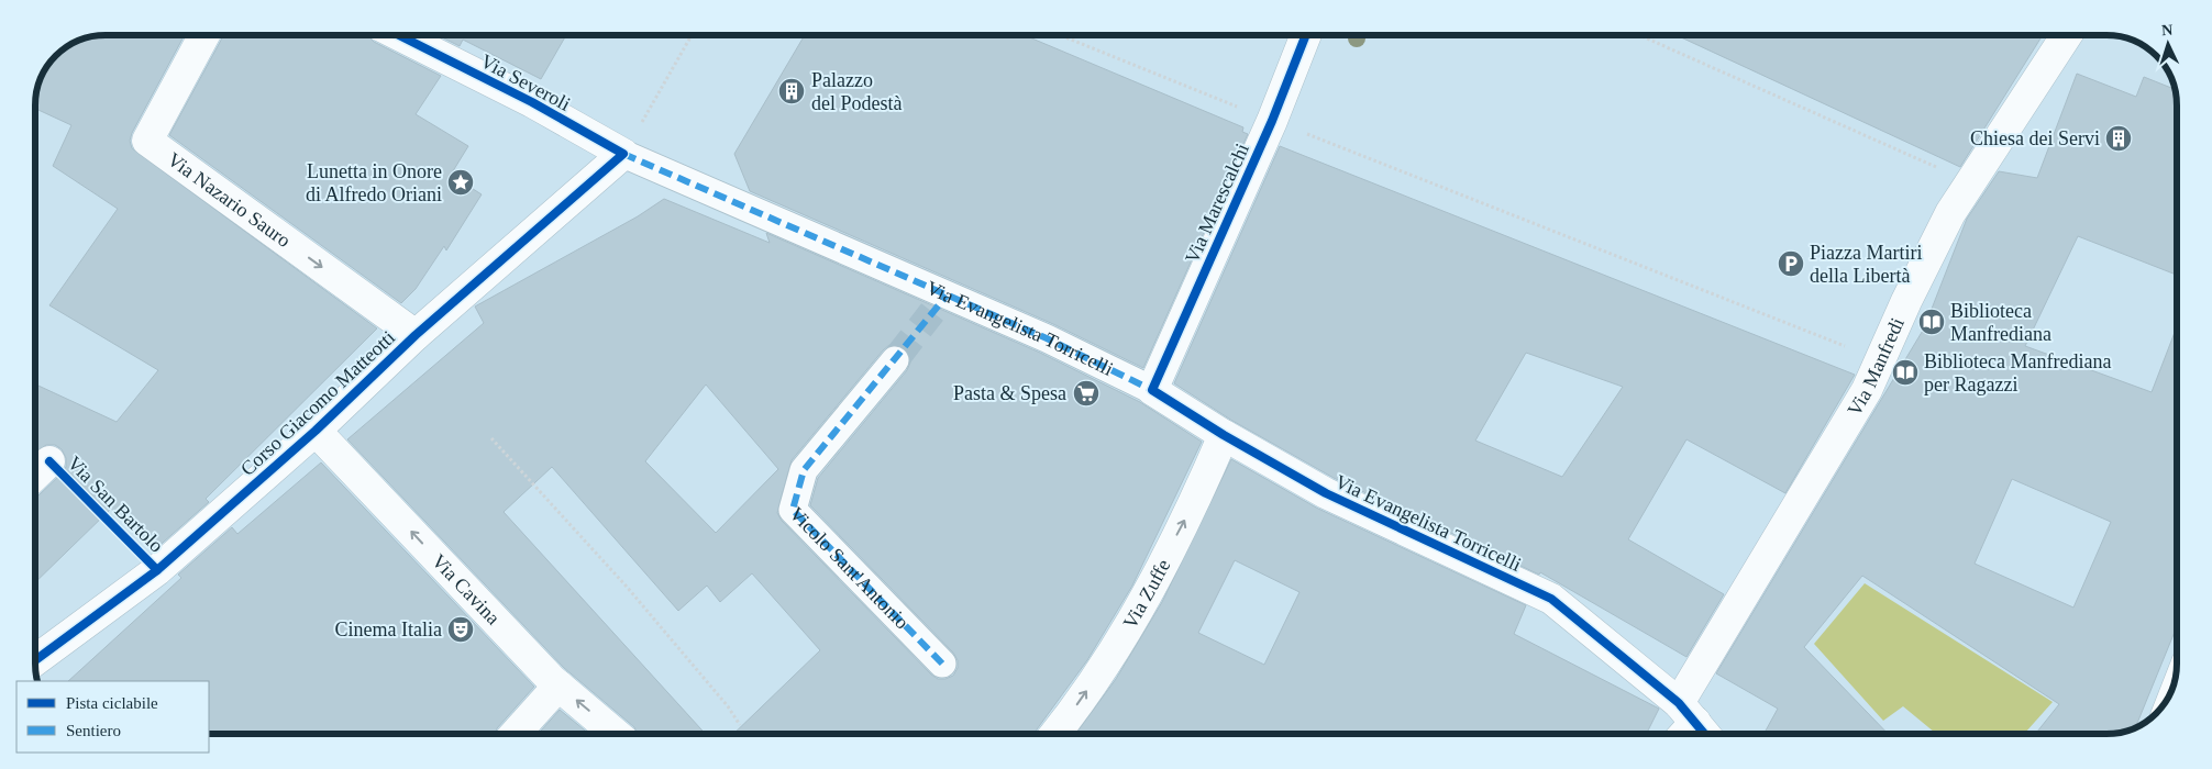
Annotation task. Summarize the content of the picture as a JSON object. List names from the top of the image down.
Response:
{
  "streets": {
    "street": [
      "Via Severoli",
      "Via Nazario Sauro",
      "Via Marescalchi",
      "Via Evangelista Torricelli",
      "Via Manfredi",
      "Corso Giacomo Matteotti",
      "Via San Bartolo",
      "Vicolo Sant'Antonio",
      "Via Cavina",
      "Via Zuffe"
    ]
  },
  "crossings": [
    ["Via Severoli", "Via Evangelista Torricelli"],
    ["Via Severoli", "Corso Giacomo Matteotti"],
    ["Via Nazario Sauro", "Corso Giacomo Matteotti"],
    ["Via Marescalchi", "Via Evangelista Torricelli"],
    ["Via Evangelista Torricelli", "Via Manfredi"],
    ["Via Evangelista Torricelli", "Corso Giacomo Matteotti"],
    ["Via Evangelista Torricelli", "Via Zuffe"],
    ["Corso Giacomo Matteotti", "Via Cavina"]
  ],
  "one_way": ["Via Nazario Sauro", "Via Cavina", "Via Zuffe"],
  "places": {
    "building": ["Palazzo del Podestà", "Chiesa dei Servi"],
    "place": ["Lunetta in Onore di Alfredo Oriani"],
    "parking": ["Piazza Martiri della Libertà"],
    "library": ["Biblioteca Manfrediana", "Biblioteca Manfrediana per Ragazzi"],
    "supermarket": ["Pasta & Spesa"],
    "theatre": ["Cinema Italia"]
  },
  "legend": ["Pista ciclabile", "Sentiero"],
  "north": "top"
}
